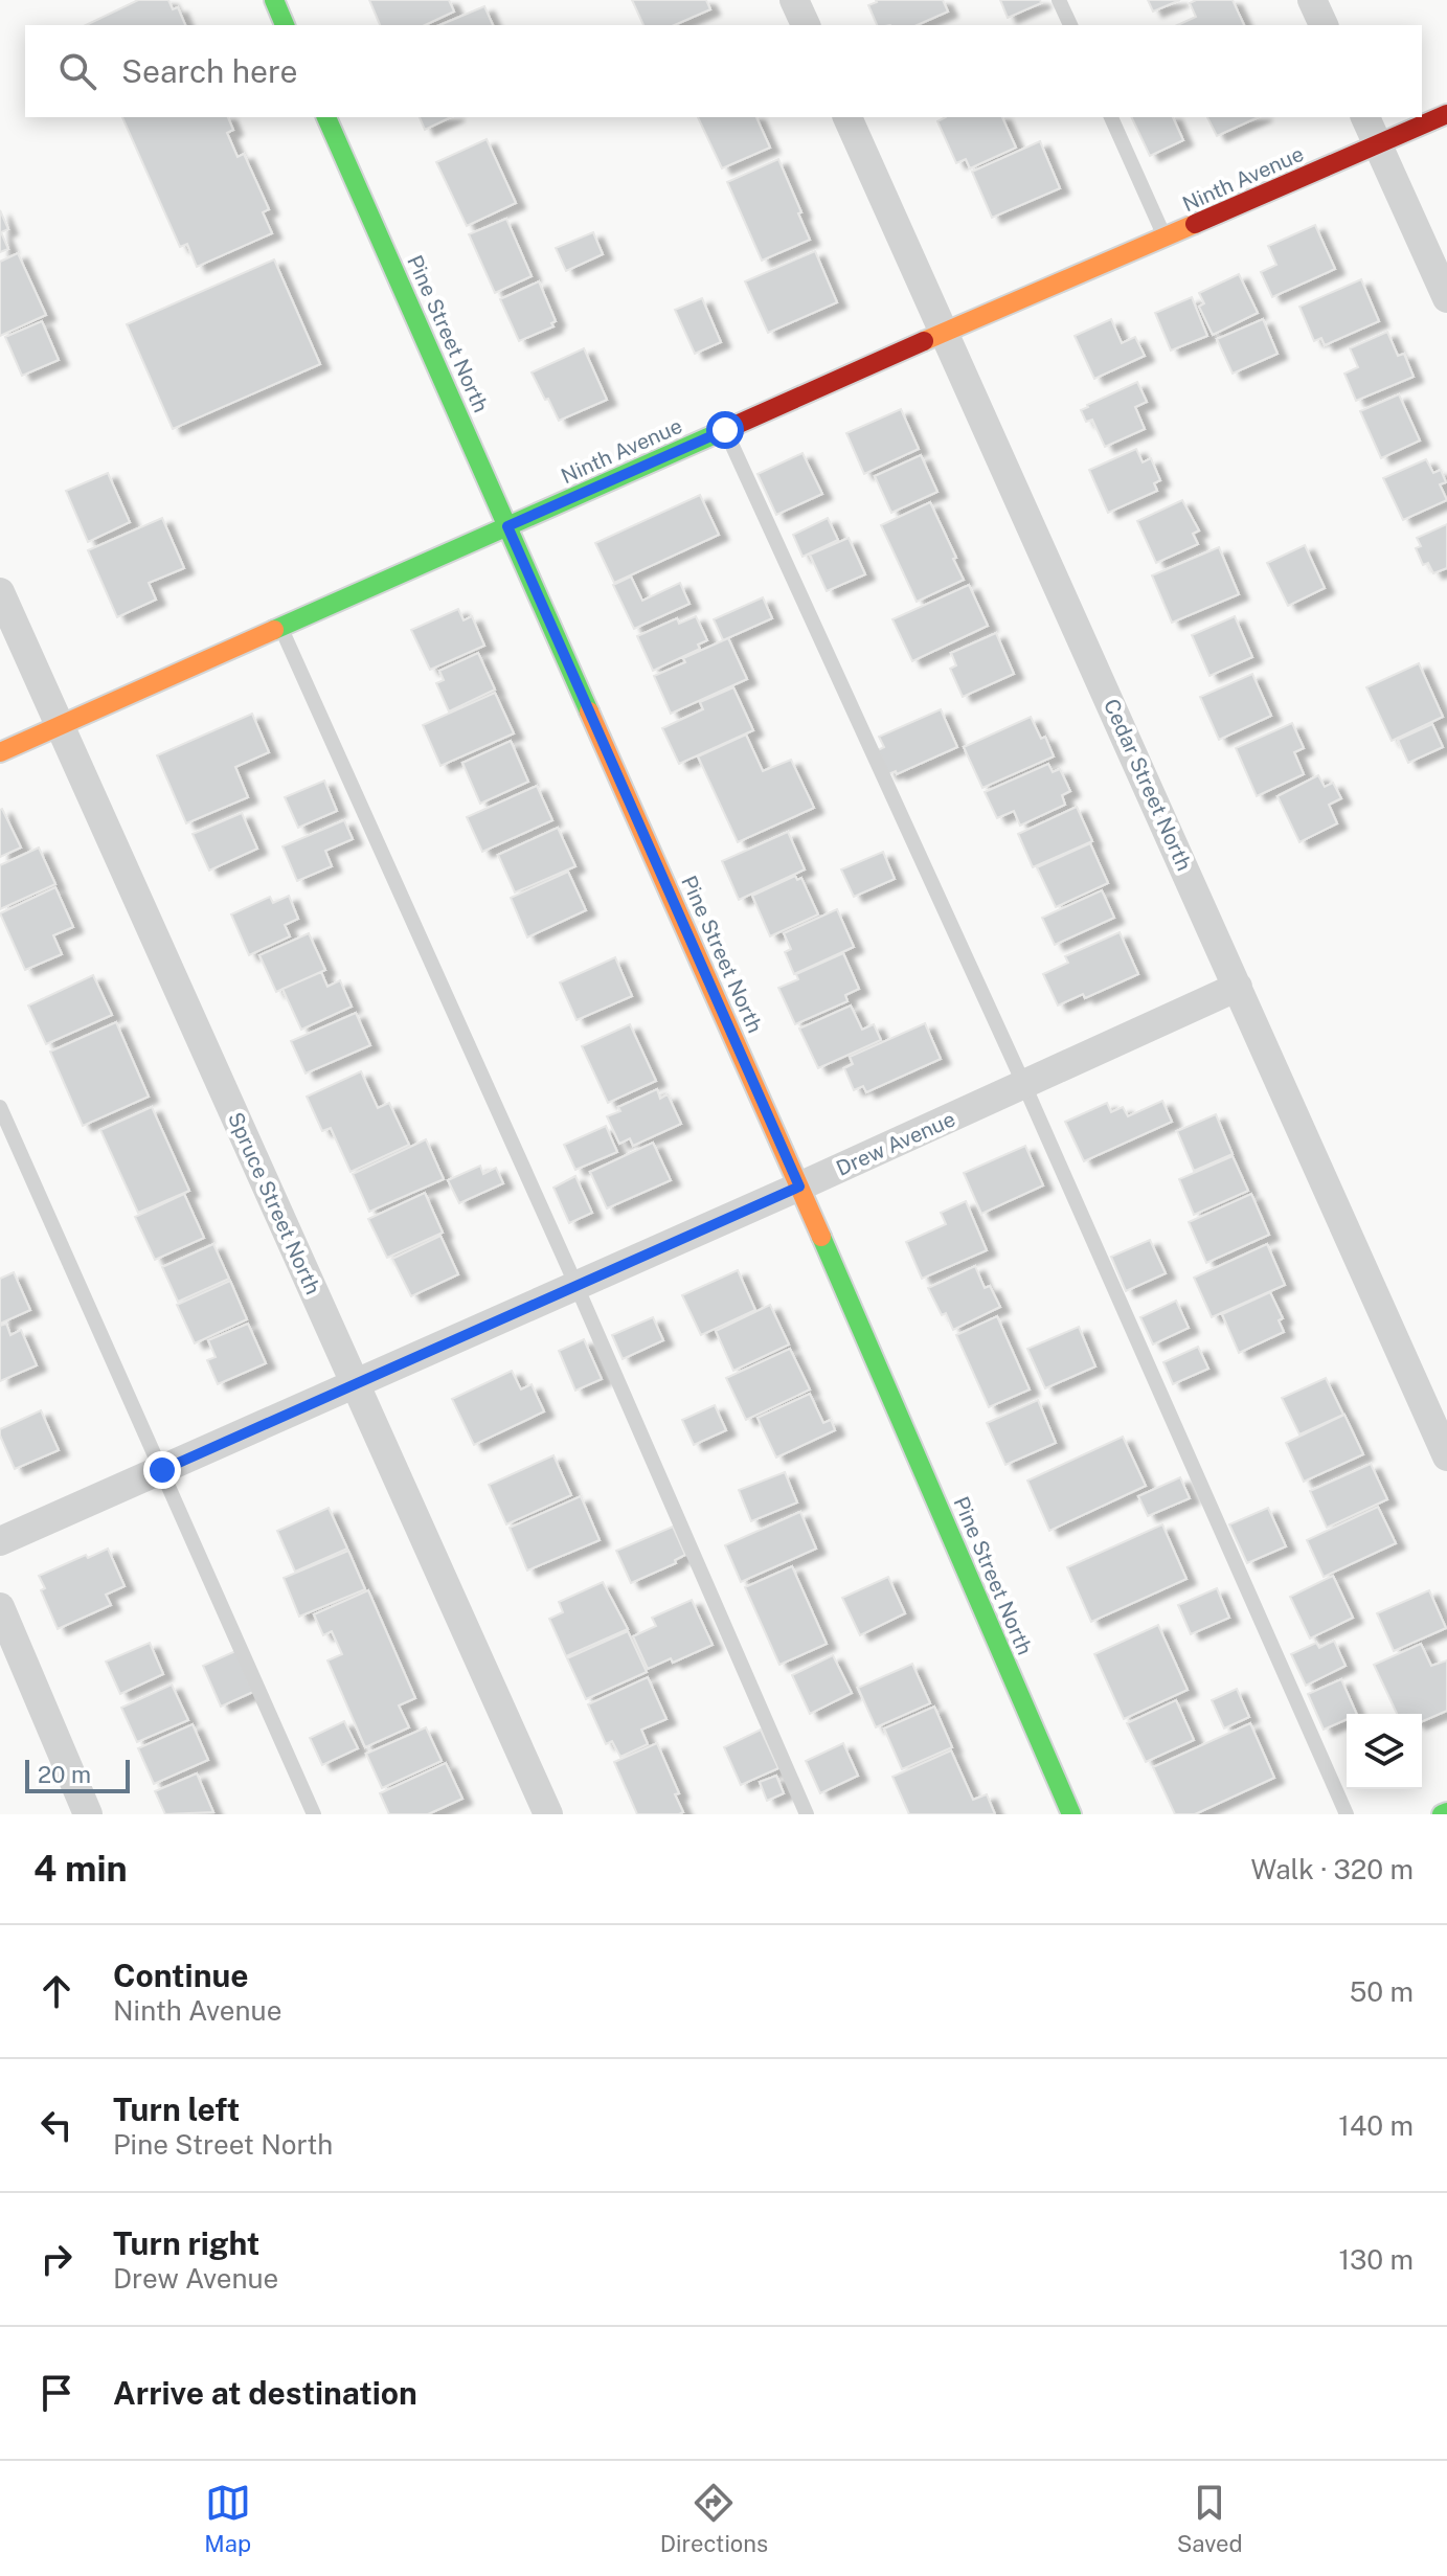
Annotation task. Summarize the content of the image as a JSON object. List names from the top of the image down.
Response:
{
  "streets": {
    "street": [
      "Ninth Avenue",
      "Pine Street North",
      "Cedar Street North",
      "Drew Avenue",
      "Spruce Street North"
    ]
  },
  "crossings": [
    ["Ninth Avenue", "Pine Street North"],
    ["Ninth Avenue", "Cedar Street North"],
    ["Ninth Avenue", "Spruce Street North"],
    ["Pine Street North", "Drew Avenue"],
    ["Cedar Street North", "Drew Avenue"],
    ["Drew Avenue", "Spruce Street North"]
  ],
  "scale_bar": "20 m",
  "page": {
    "search": "Search here",
    "scale": "20 m",
    "heading": ["4 min", "Walk · 320 m"],
    "list": [
      ["Continue", "Ninth Avenue", "50 m"],
      ["Turn left", "Pine Street North", "140 m"],
      ["Turn right", "Drew Avenue", "130 m"],
      "Arrive at destination"
    ],
    "nav": ["Map", "Directions", "Saved"]
  }
}
